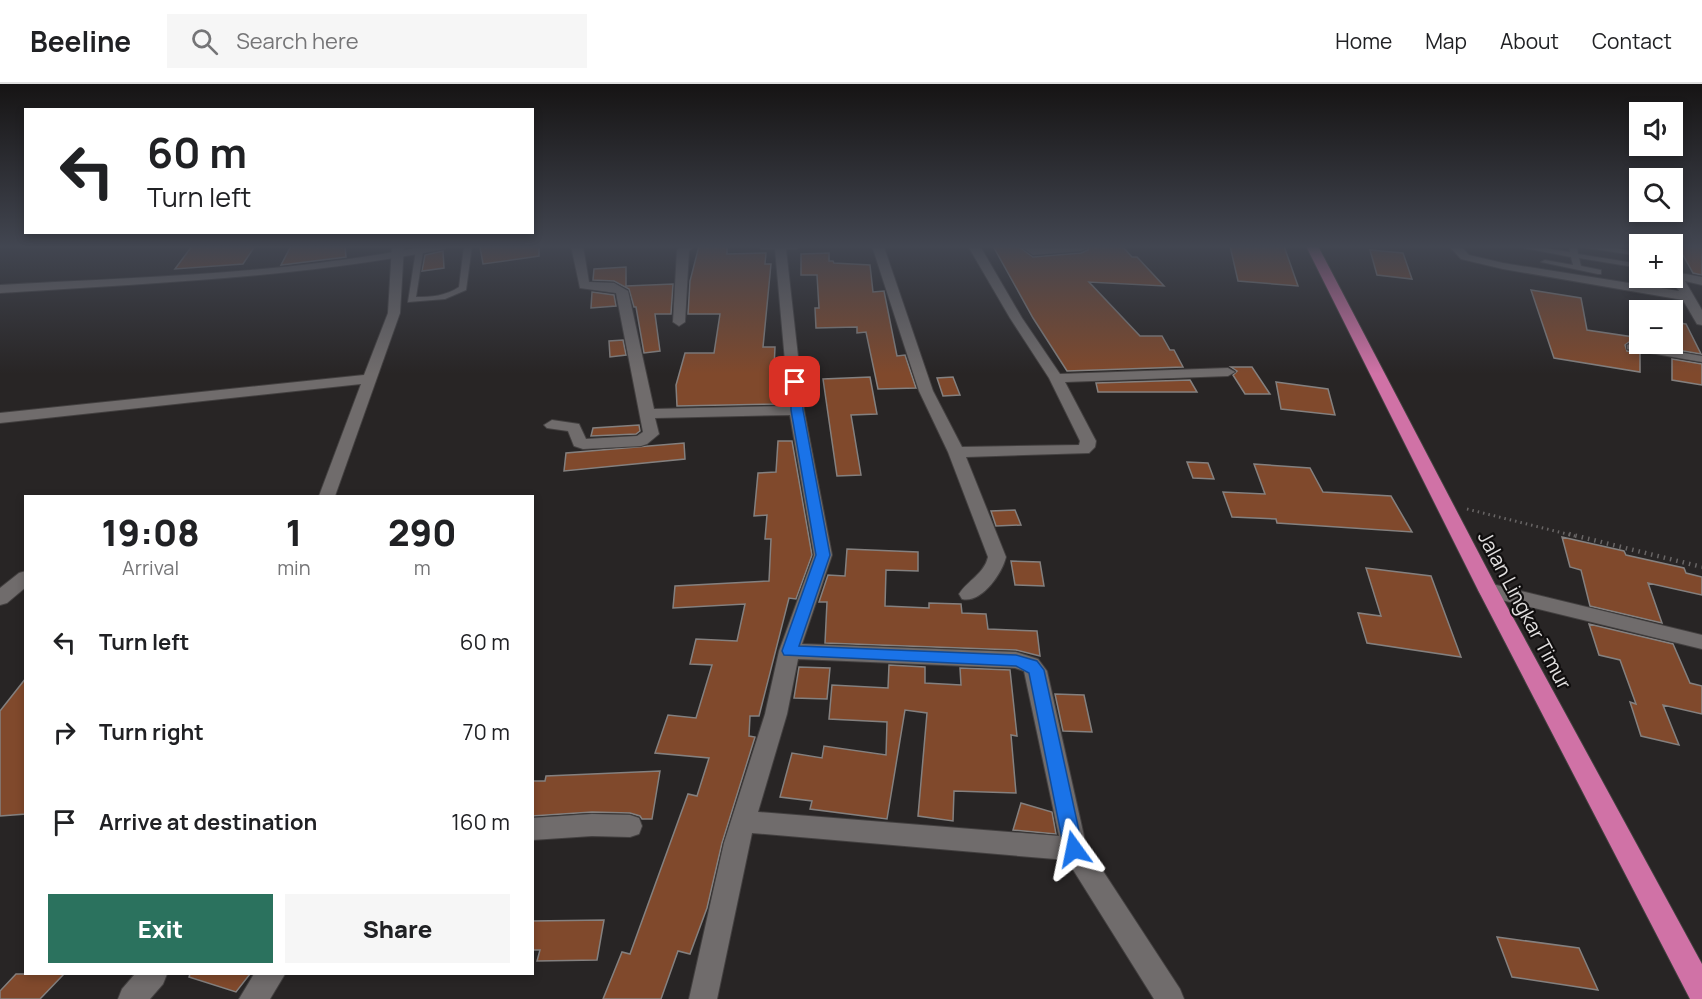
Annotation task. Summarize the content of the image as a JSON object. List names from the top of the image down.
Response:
{
  "streets": {
    "highway": ["Jalan Lingkar Timur"]
  },
  "page": {
    "header": "Beeline",
    "search": "Search here",
    "nav": [
      "Home",
      "Map",
      "About",
      "Contact"
    ],
    "map_buttons": ["+", "−"],
    "turn": ["60 m", "Turn left"],
    "eta": [
      "19:08",
      "Arrival",
      "1",
      "min",
      "290",
      "m"
    ],
    "list": [
      {
        "name": "Turn left",
        "value": "60 m"
      },
      {
        "name": "Turn right",
        "value": "70 m"
      },
      {
        "name": "Arrive at destination",
        "value": "160 m"
      }
    ],
    "buttons": ["Exit", "Share"]
  }
}
